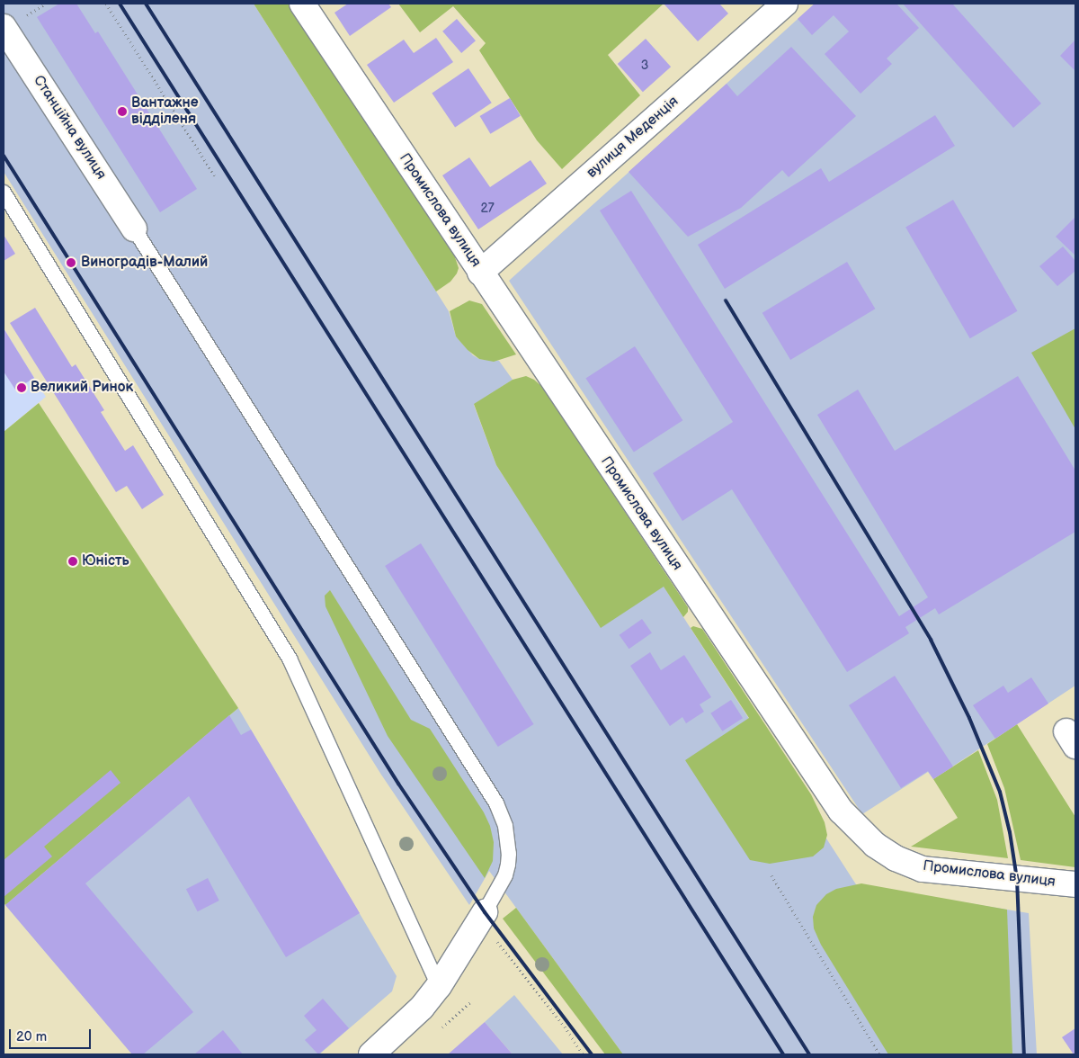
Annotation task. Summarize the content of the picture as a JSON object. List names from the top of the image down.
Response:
{
  "streets": {
    "street": ["Станційна вулиця", "вулиця Меденція", "Промислова вулиця"]
  },
  "crossings": [
    ["вулиця Меденція", "Промислова вулиця"]
  ],
  "places": [
    "Вантажне відділеня",
    "Виноградів-Малий",
    "Великий Ринок",
    "Юність"
  ],
  "house_numbers": ["3", "27"],
  "scale_bar": "20 m"
}
